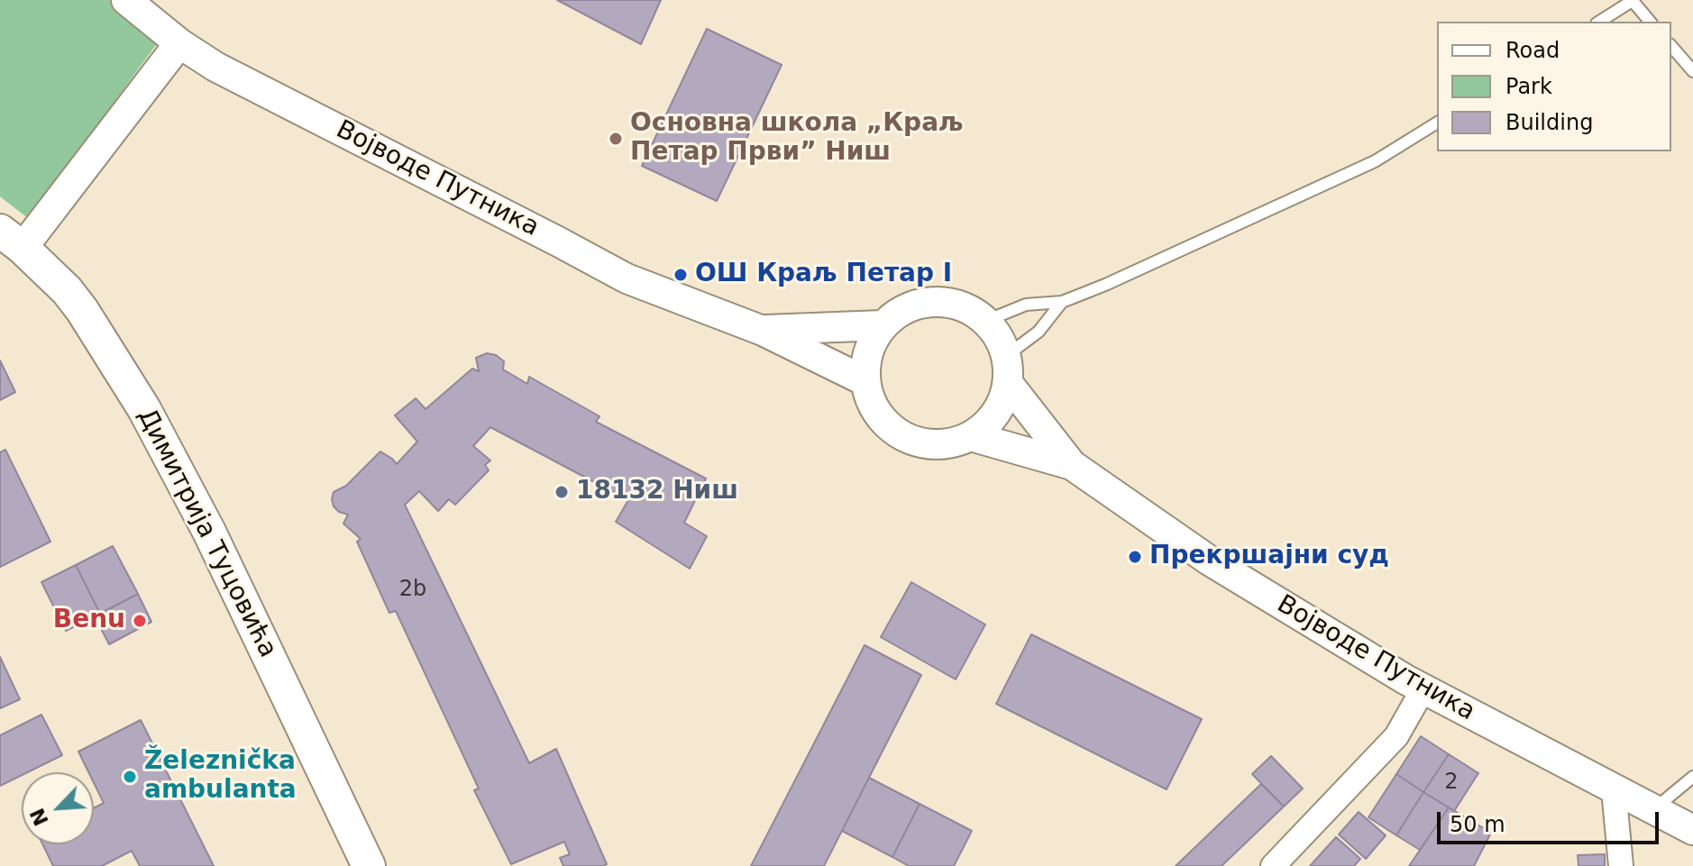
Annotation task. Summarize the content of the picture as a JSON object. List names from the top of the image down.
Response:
{
  "streets": {
    "main road": ["Димитрија Туцовића"],
    "street": ["Војводе Путника"]
  },
  "places": [
    "Основна школа „Краљ Петар Први” Ниш",
    "ОШ Краљ Петар I",
    "18132 Ниш",
    "Прекршајни суд",
    "Benu",
    "Železnička ambulanta"
  ],
  "house_numbers": ["2b", "2"],
  "legend": ["Road", "Park", "Building"],
  "scale_bar": "50 m",
  "north": "bottom left"
}
